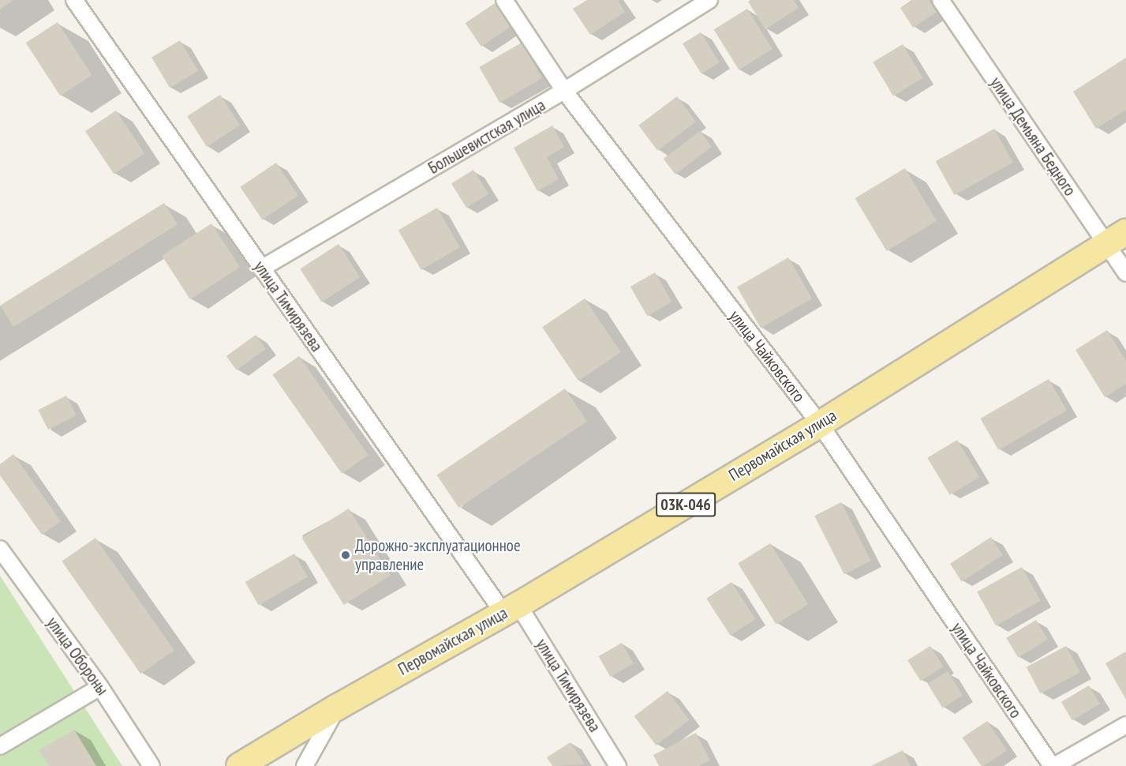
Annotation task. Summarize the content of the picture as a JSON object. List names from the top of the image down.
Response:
{
  "streets": {
    "main road": ["Первомайская улица", "03К-046"],
    "street": [
      "Большевистская улица",
      "улица Демьяна Бедного",
      "улица Тимирязева",
      "улица Чайковского",
      "улица Обороны"
    ]
  },
  "crossings": [
    ["Большевистская улица", "улица Тимирязева"],
    ["Большевистская улица", "улица Чайковского"],
    ["улица Демьяна Бедного", "Первомайская улица"],
    ["улица Тимирязева", "Первомайская улица"],
    ["улица Чайковского", "Первомайская улица"]
  ],
  "places": ["Дорожно-эксплуатационное управление"]
}
